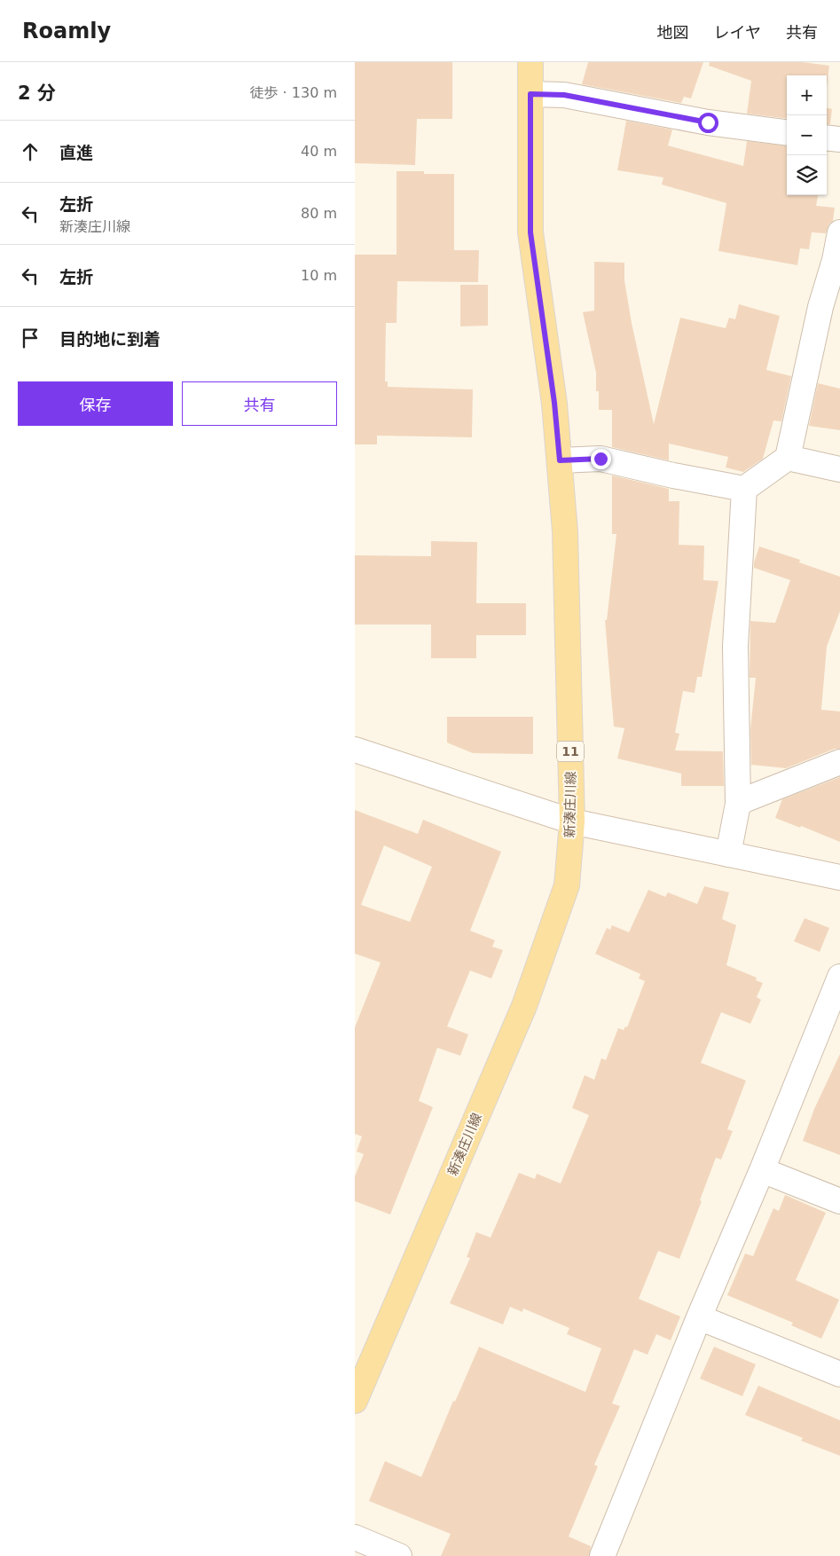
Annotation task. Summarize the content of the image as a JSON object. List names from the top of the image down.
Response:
{
  "streets": {
    "main road": ["11", "新湊庄川線"]
  },
  "page": {
    "header": "Roamly",
    "nav": ["地図", "レイヤ", "共有"],
    "heading": ["2 分", "徒歩 · 130 m"],
    "map_buttons": ["+", "−"],
    "list": [
      ["直進", "40 m"],
      ["左折", "新湊庄川線", "80 m"],
      ["左折", "10 m"],
      "目的地に到着"
    ],
    "buttons": ["保存", "共有"]
  }
}
